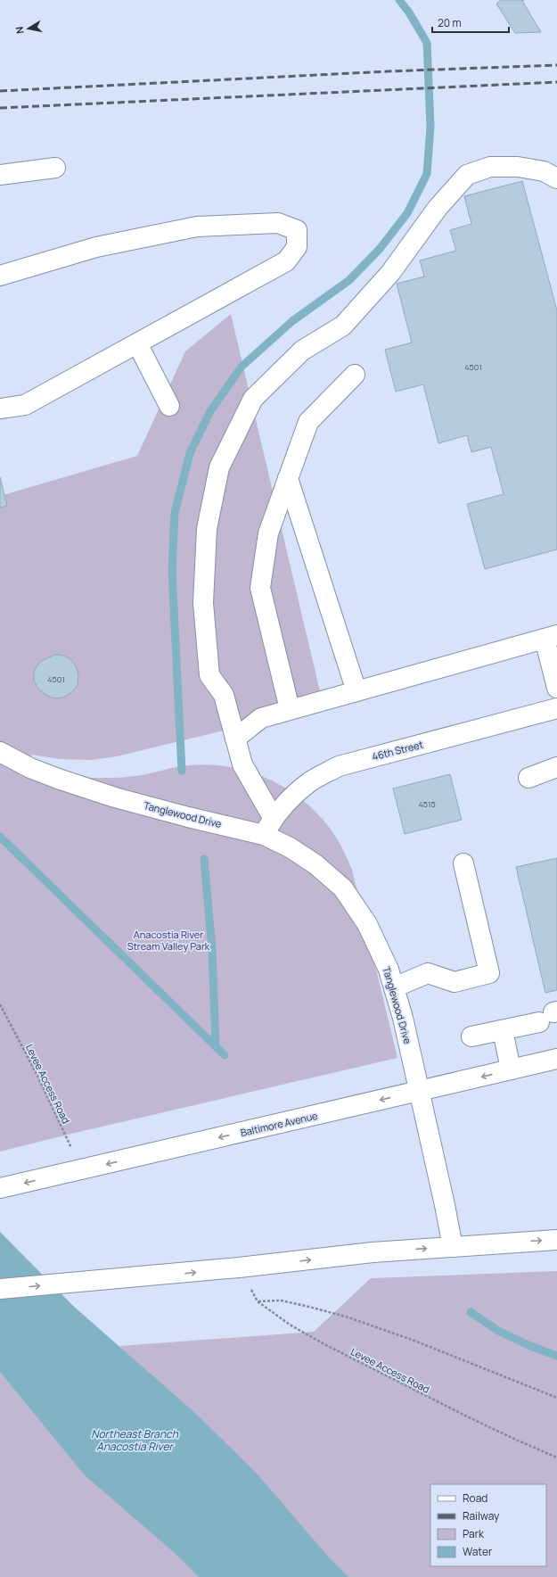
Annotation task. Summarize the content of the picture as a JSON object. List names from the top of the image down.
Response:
{
  "streets": {
    "main road": ["46th Street", "Tanglewood Drive", "Baltimore Avenue"],
    "path": ["Levee Access Road"]
  },
  "crossings": [
    ["46th Street", "Tanglewood Drive"],
    ["Tanglewood Drive", "Baltimore Avenue"],
    ["Levee Access Road", "Baltimore Avenue"]
  ],
  "water": ["Northeast Branch Anacostia River"],
  "parks": ["Anacostia River Stream Valley Park"],
  "house_numbers": ["4501", "4501", "4515"],
  "legend": [
    "Road",
    "Railway",
    "Park",
    "Water"
  ],
  "scale_bar": "20 m",
  "north": "left"
}
